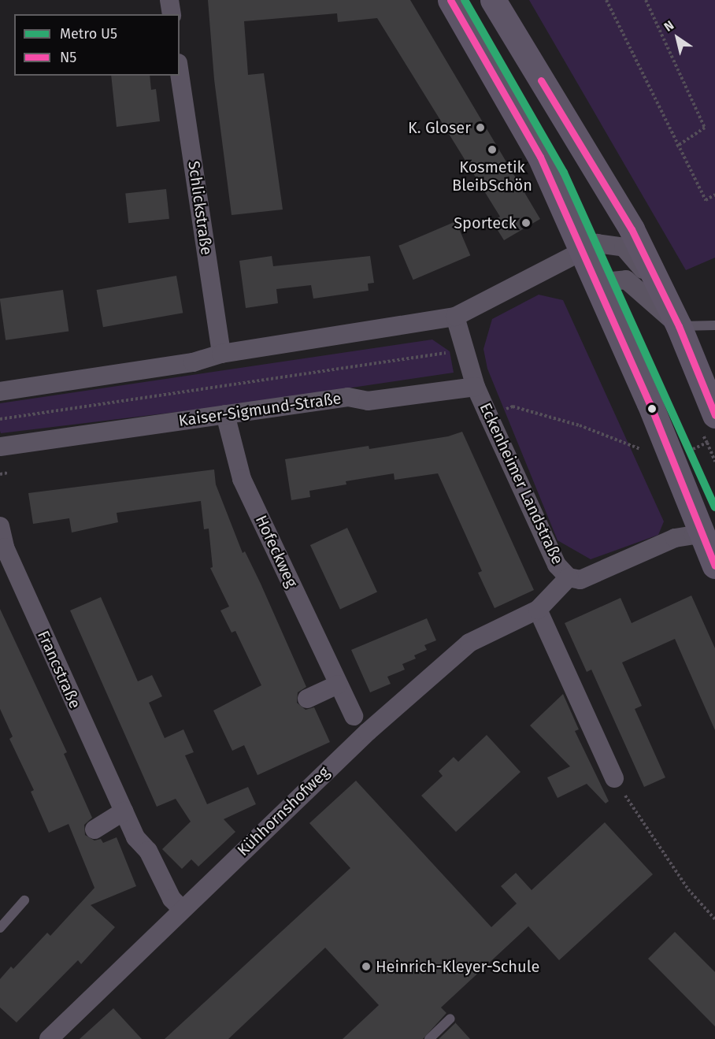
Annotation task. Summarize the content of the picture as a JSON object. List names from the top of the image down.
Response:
{
  "streets": {
    "street": [
      "Schlickstraße",
      "Kaiser-Sigmund-Straße",
      "Eckenheimer Landstraße",
      "Hofeckweg",
      "Francstraße",
      "Kühhornshofweg"
    ]
  },
  "crossings": [
    ["Kaiser-Sigmund-Straße", "Eckenheimer Landstraße"],
    ["Kaiser-Sigmund-Straße", "Hofeckweg"],
    ["Eckenheimer Landstraße", "Kühhornshofweg"],
    ["Francstraße", "Kühhornshofweg"]
  ],
  "places": [
    "K. Gloser",
    "Kosmetik BleibSchön",
    "Sporteck",
    "Heinrich-Kleyer-Schule"
  ],
  "lines": ["metro line U5", "transit line N5"],
  "legend": ["Metro U5", "N5"],
  "north": "top left"
}
